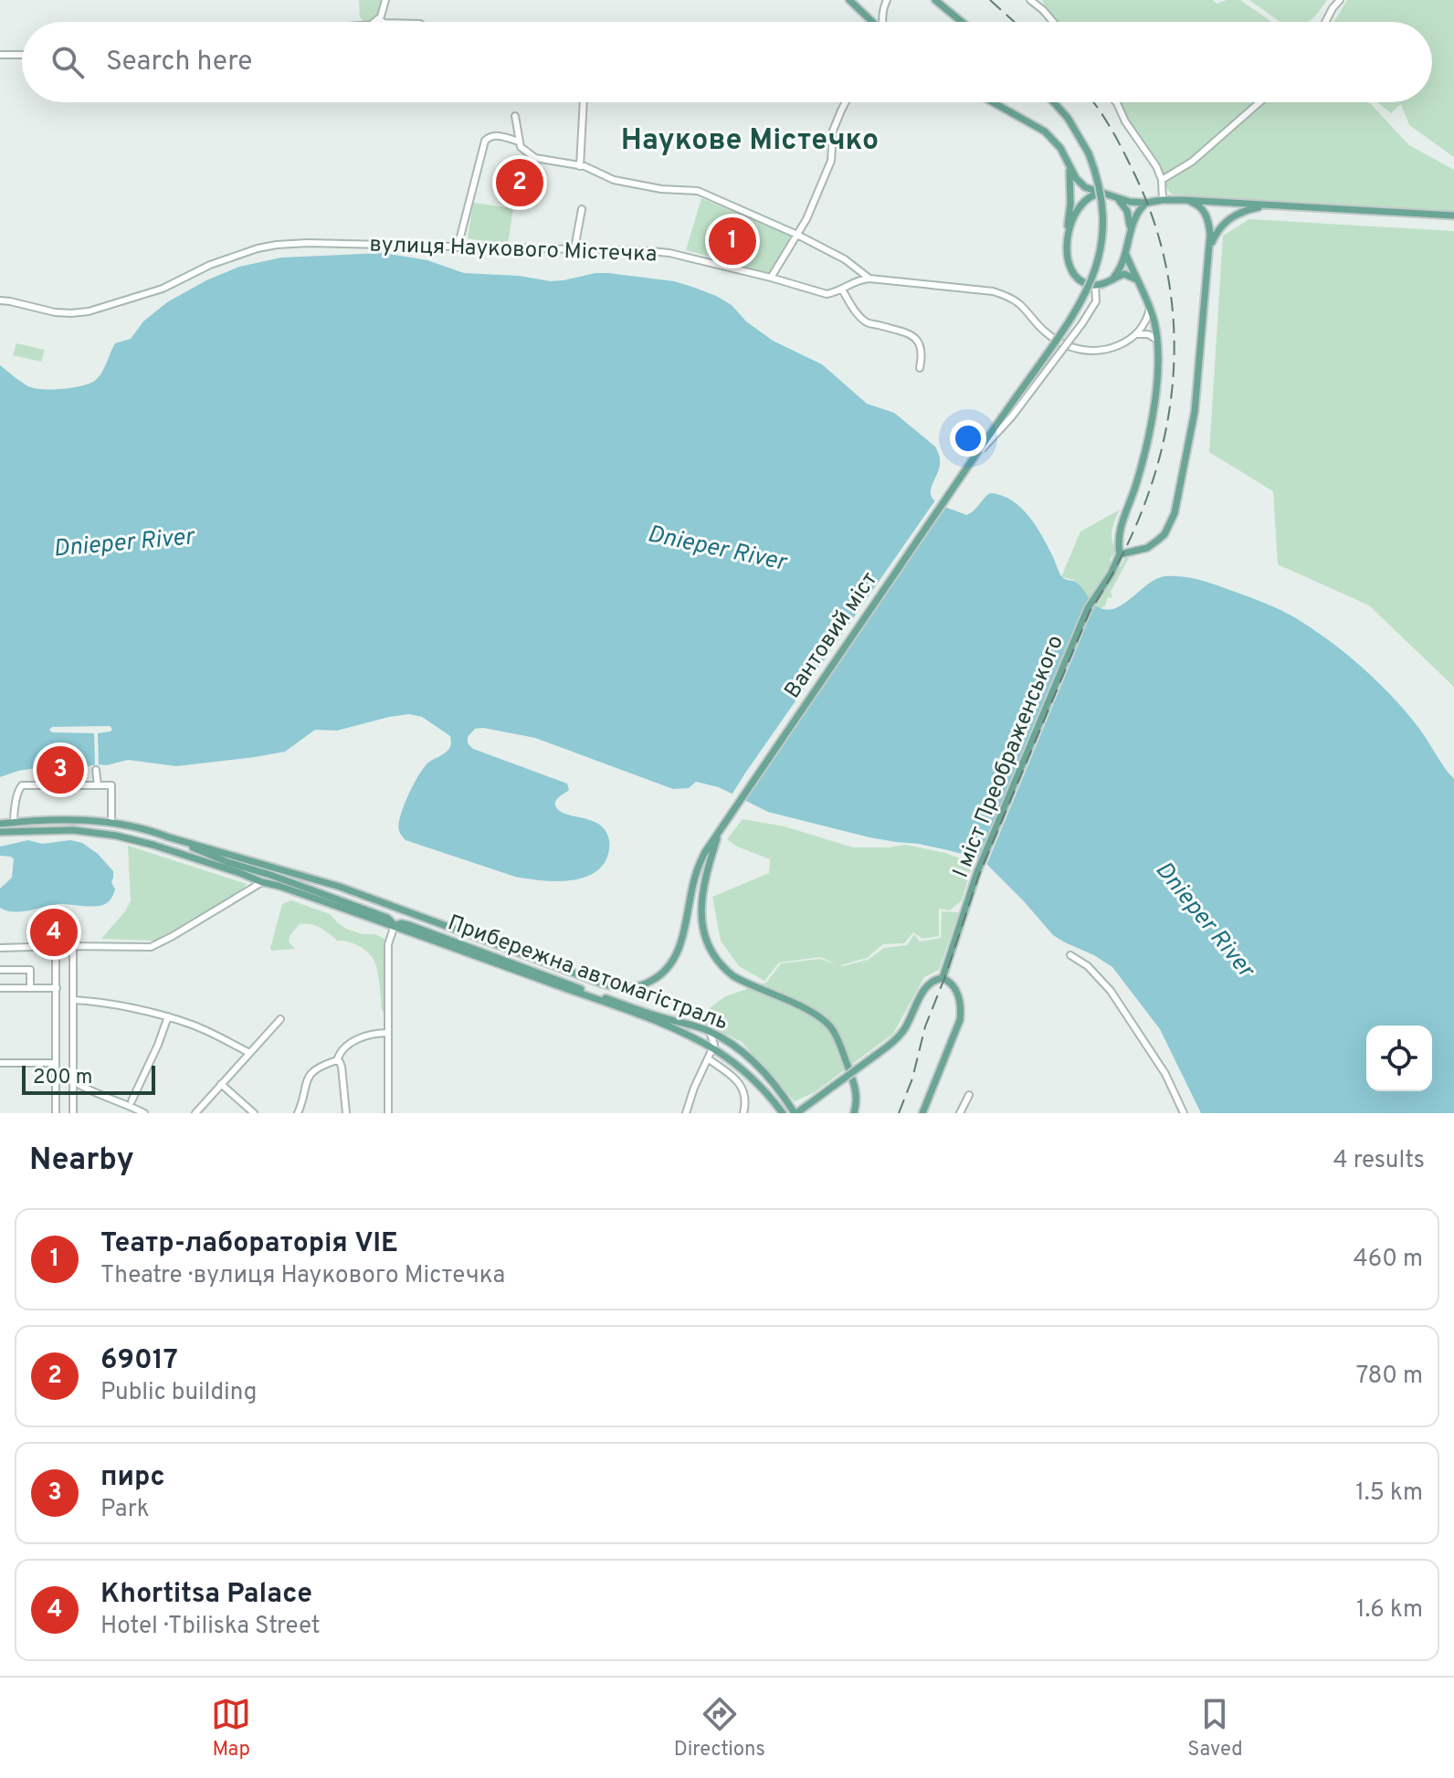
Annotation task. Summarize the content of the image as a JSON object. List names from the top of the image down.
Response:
{
  "streets": {
    "main road": ["Вантовий міст", "I міст Преображенського", "Прибережна автомагістраль"],
    "street": ["вулиця Наукового Містечка"]
  },
  "districts": ["Наукове Містечко"],
  "water": ["Dnieper River"],
  "scale_bar": "200 m",
  "page": {
    "search": "Search here",
    "pins": [
      "2",
      "1",
      "3",
      "4"
    ],
    "scale": "200 m",
    "heading": ["Nearby", "4 results"],
    "list": [
      {
        "mark": "1",
        "name": "Театр-лабораторія VIE",
        "note": "Theatre · вулиця Наукового Містечка",
        "value": "460 m"
      },
      {
        "mark": "2",
        "name": "69017",
        "note": "Public building",
        "value": "780 m"
      },
      {
        "mark": "3",
        "name": "пирс",
        "note": "Park",
        "value": "1.5 km"
      },
      {
        "mark": "4",
        "name": "Khortitsa Palace",
        "note": "Hotel · Tbiliska Street",
        "value": "1.6 km"
      }
    ],
    "nav": ["Map", "Directions", "Saved"]
  }
}
